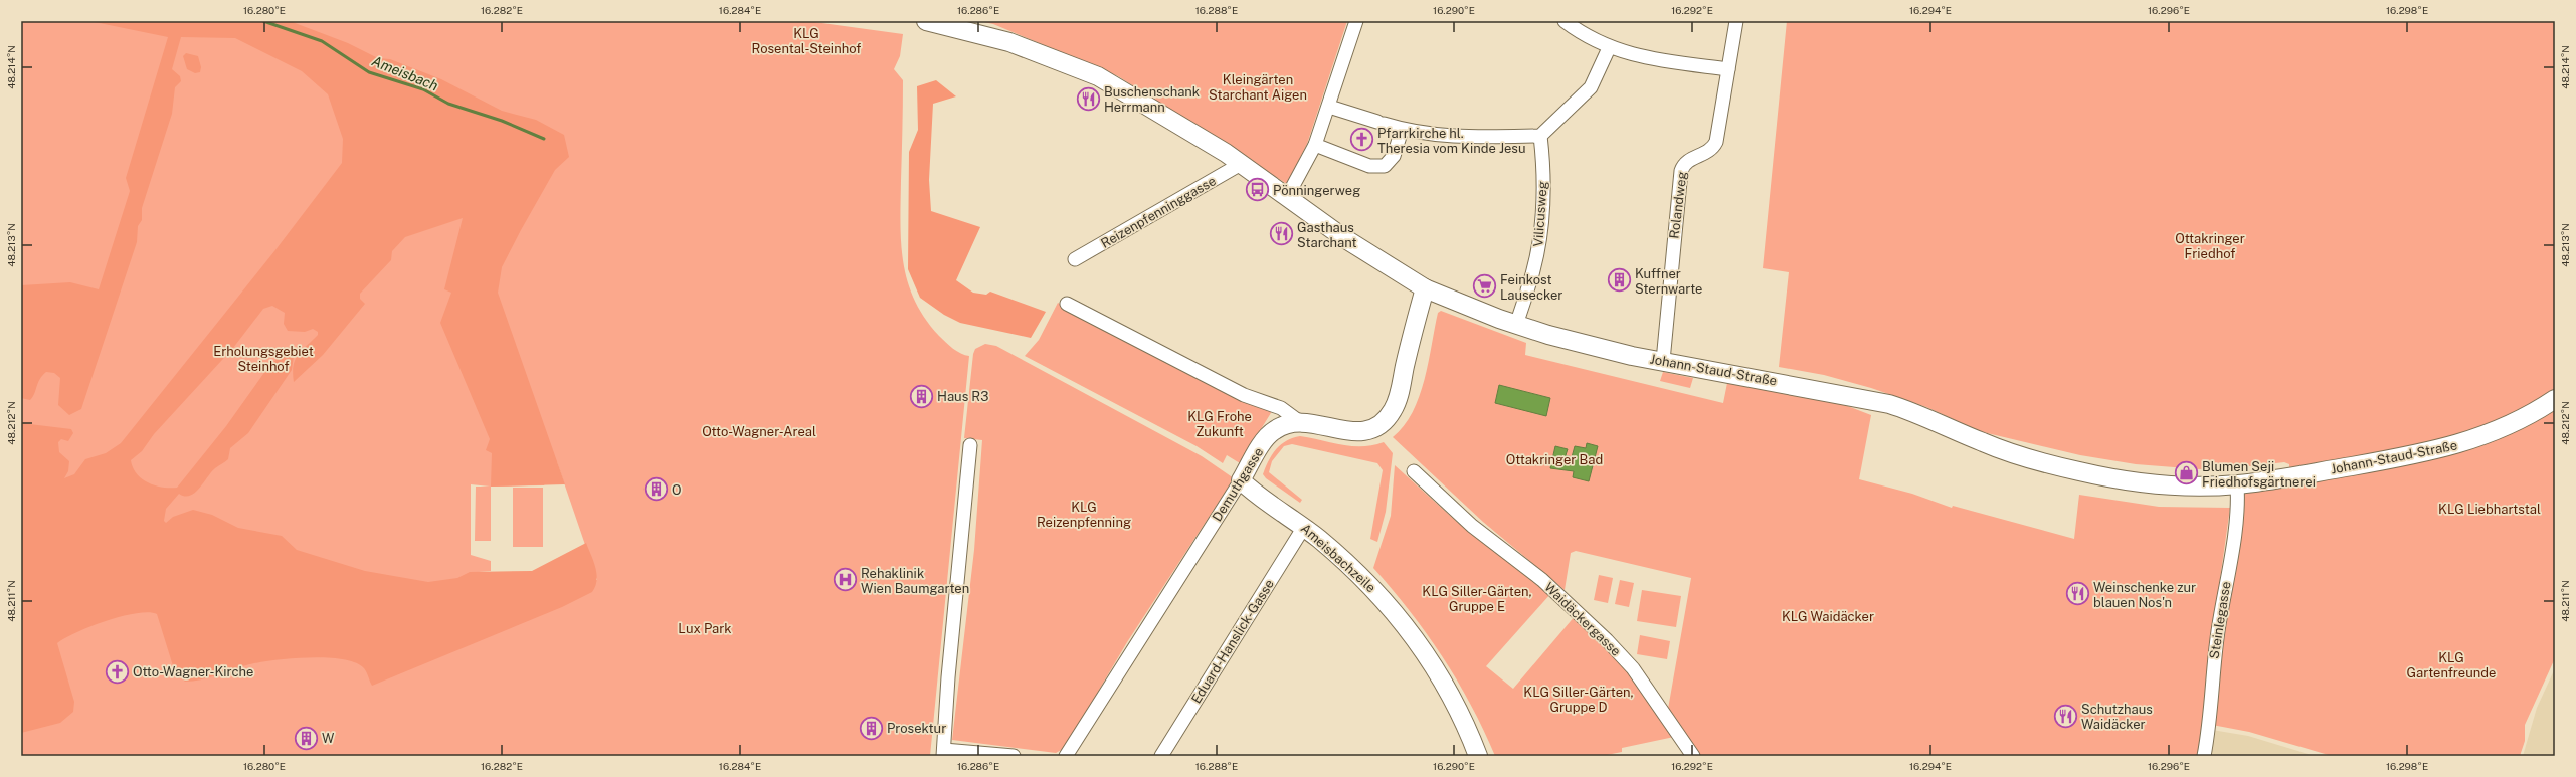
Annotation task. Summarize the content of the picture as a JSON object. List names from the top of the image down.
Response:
{
  "streets": {
    "street": [
      "Rolandweg",
      "Reizenpfenninggasse",
      "Vilicusweg",
      "Johann-Staud-Straße",
      "Demuthgasse",
      "Ameisbachzeile",
      "Waidäckergasse",
      "Steinlegasse",
      "Eduard-Hanslick-Gasse"
    ]
  },
  "crossings": [
    ["Rolandweg", "Johann-Staud-Straße"],
    ["Reizenpfenninggasse", "Johann-Staud-Straße"],
    ["Vilicusweg", "Johann-Staud-Straße"],
    ["Johann-Staud-Straße", "Demuthgasse"],
    ["Johann-Staud-Straße", "Steinlegasse"],
    ["Demuthgasse", "Ameisbachzeile"],
    ["Ameisbachzeile", "Eduard-Hanslick-Gasse"]
  ],
  "water": ["Ameisbach"],
  "parks": [
    "KLG Rosental-Steinhof",
    "Kleingärten Starchant Aigen",
    "Ottakringer Friedhof",
    "Erholungsgebiet Steinhof",
    "KLG Frohe Zukunft",
    "Otto-Wagner-Areal",
    "Ottakringer Bad",
    "KLG Reizenpfenning",
    "KLG Liebhartstal",
    "KLG Siller-Gärten, Gruppe E",
    "KLG Waidäcker",
    "Lux Park",
    "KLG Gartenfreunde",
    "KLG Siller-Gärten, Gruppe D"
  ],
  "places": {
    "restaurant": [
      "Buschenschank Herrmann",
      "Gasthaus Starchant",
      "Weinschenke zur blauen Nos'n",
      "Schutzhaus Waidäcker"
    ],
    "church": ["Pfarrkirche hl. Theresia vom Kinde Jesu", "Otto-Wagner-Kirche"],
    "bus stop": ["Pönningerweg"],
    "building": [
      "Kuffner Sternwarte",
      "Haus R3",
      "O",
      "Prosektur",
      "W"
    ],
    "supermarket": ["Feinkost Lausecker"],
    "shop": ["Blumen Seji Friedhofsgärtnerei"],
    "hospital": ["Rehaklinik Wien Baumgarten"]
  },
  "coordinates": [
    "16.280°E",
    "16.282°E",
    "16.284°E",
    "16.286°E",
    "16.288°E",
    "16.290°E",
    "16.292°E",
    "16.294°E",
    "16.296°E",
    "16.298°E",
    "48.214°N",
    "48.213°N",
    "48.212°N",
    "48.211°N"
  ]
}
